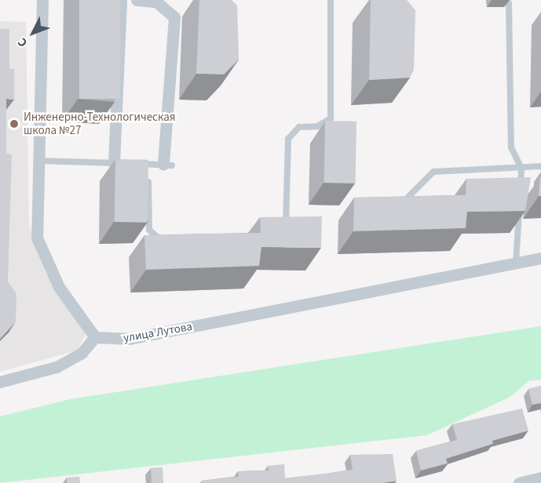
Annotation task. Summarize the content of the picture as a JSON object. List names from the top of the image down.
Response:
{
  "streets": {
    "street": ["улица Лутова"]
  },
  "places": ["Инженерно-Технологическая школа №27"],
  "north": "bottom left"
}
